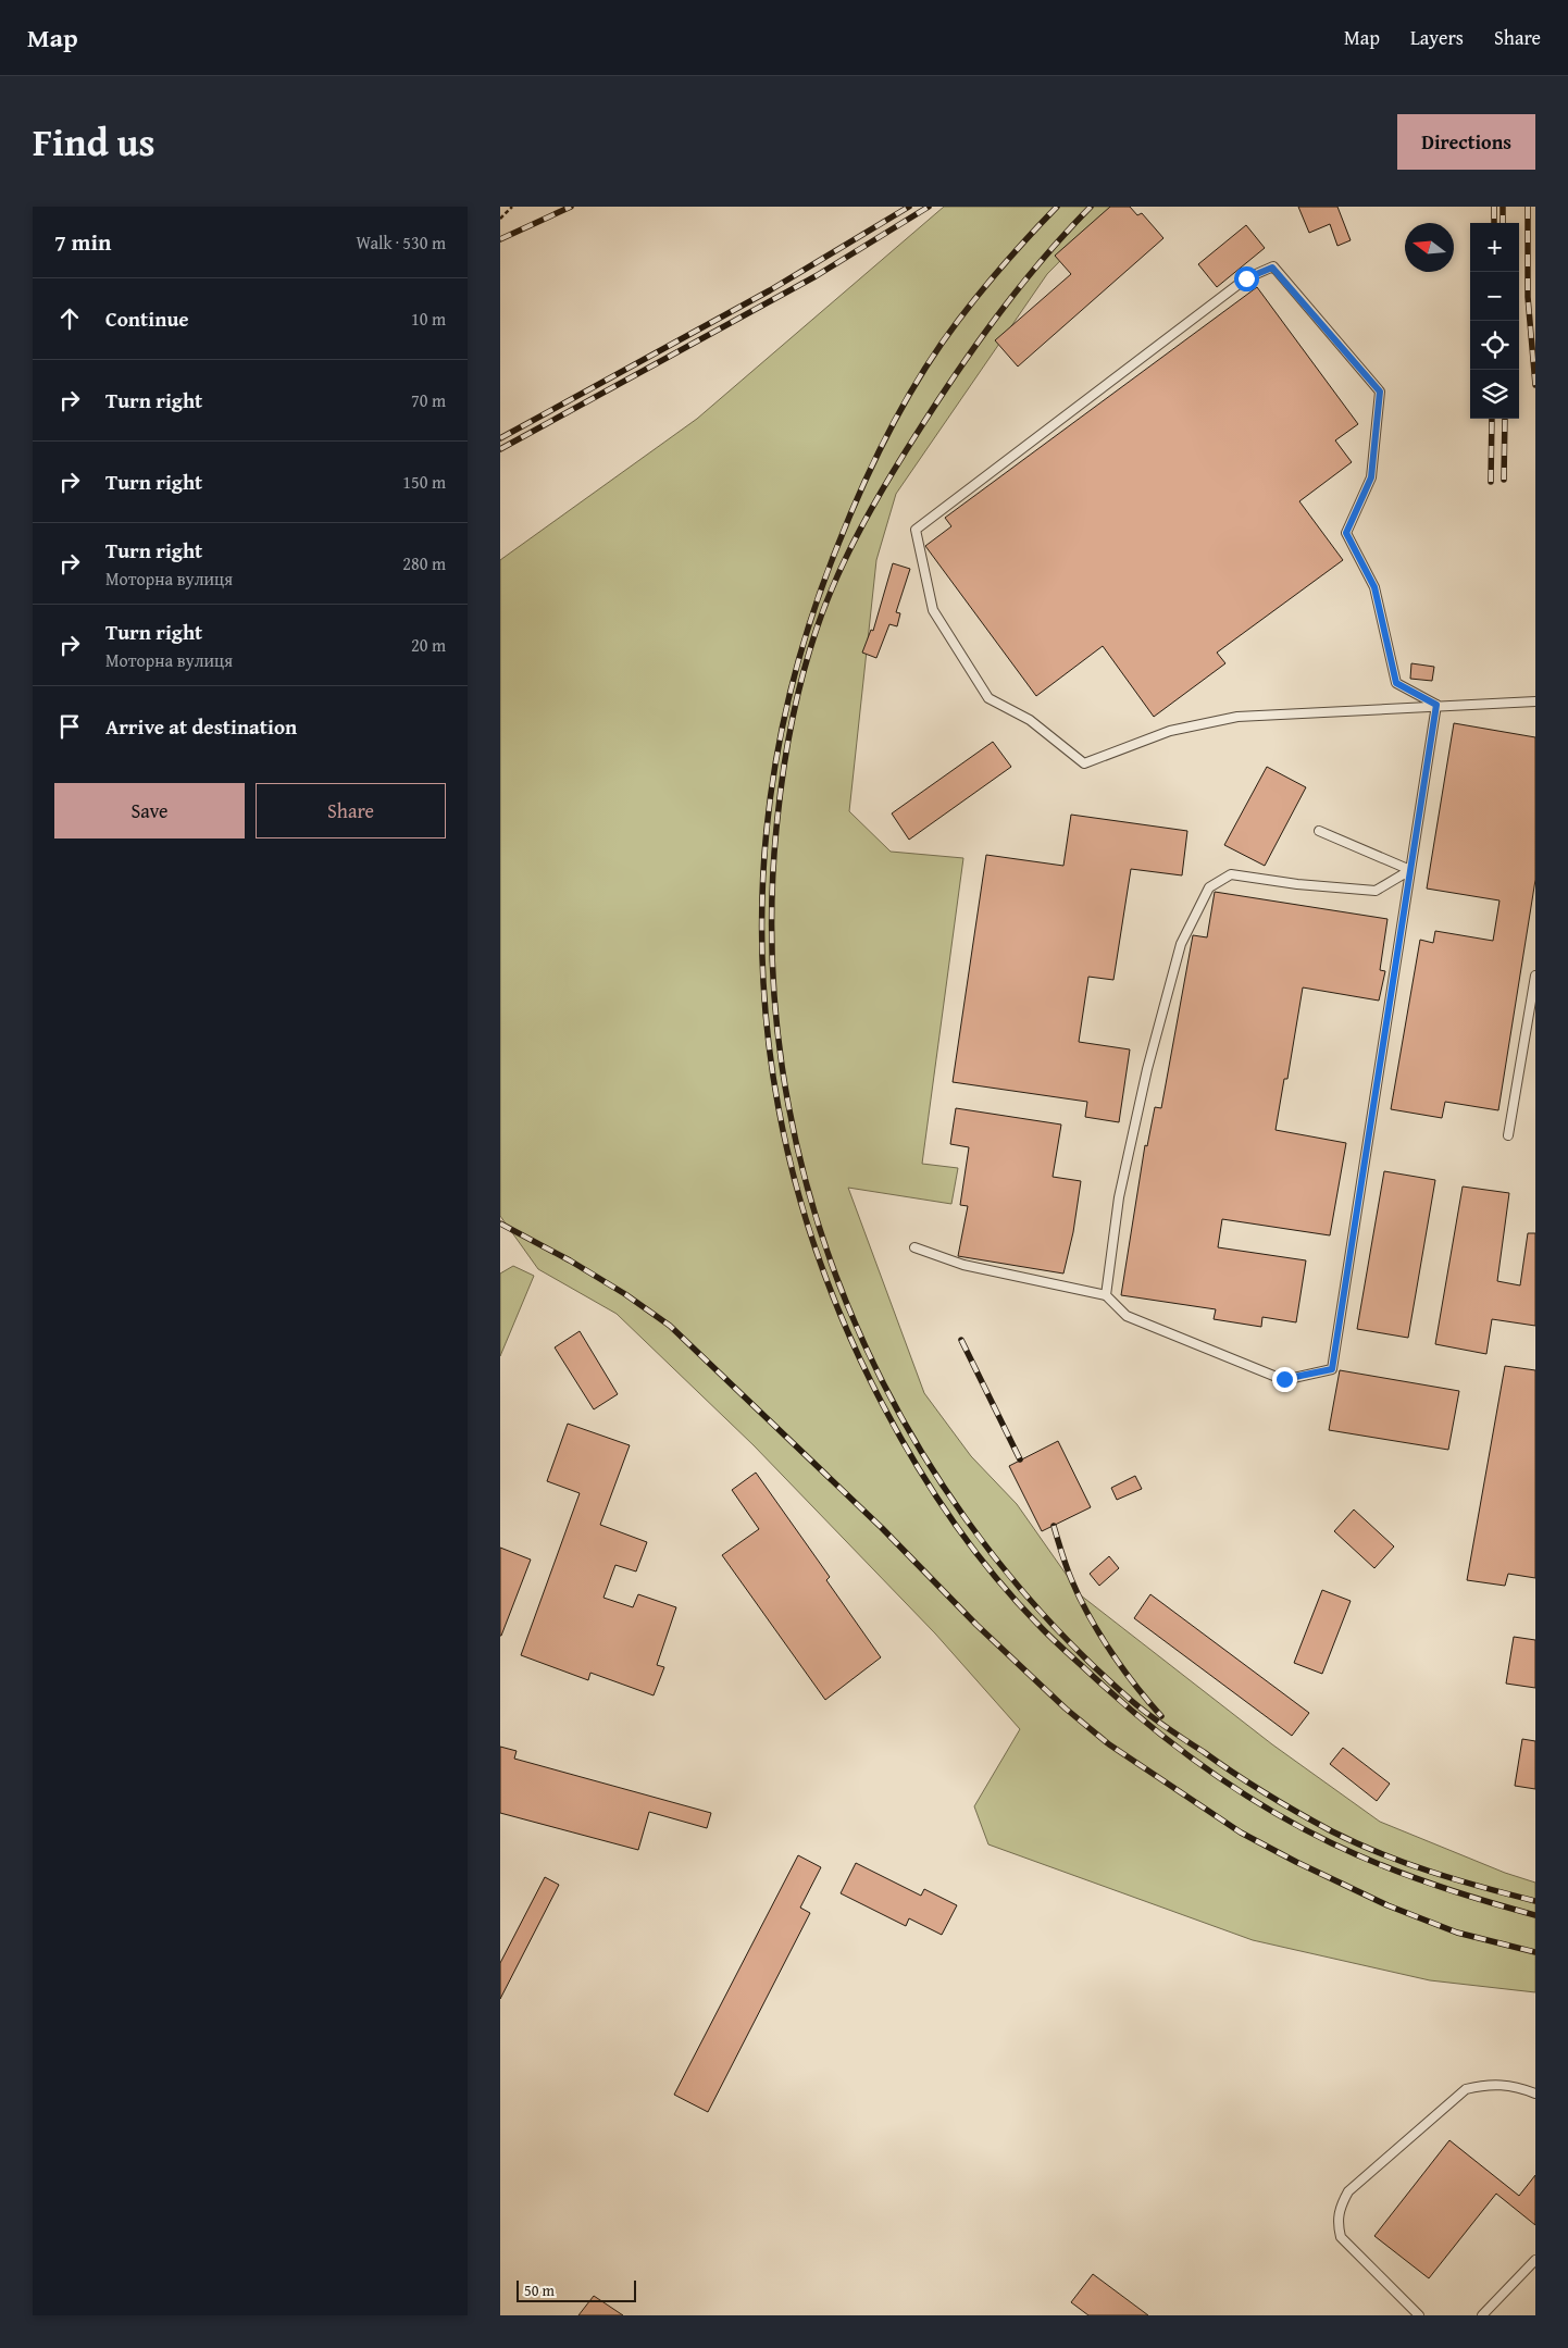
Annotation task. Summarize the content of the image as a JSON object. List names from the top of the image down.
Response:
{
  "scale_bar": "50 m",
  "north": "left",
  "page": {
    "header": "Map",
    "nav": ["Map", "Layers", "Share"],
    "title": "Find us",
    "buttons": [
      "Directions",
      ["Save", "Share"]
    ],
    "heading": ["7 min", "Walk · 530 m"],
    "map_buttons": ["+", "−"],
    "list": [
      ["Continue", "10 m"],
      ["Turn right", "70 m"],
      ["Turn right", "150 m"],
      ["Turn right", "Моторна вулиця", "280 m"],
      ["Turn right", "Моторна вулиця", "20 m"],
      "Arrive at destination"
    ],
    "scale": "50 m"
  }
}
